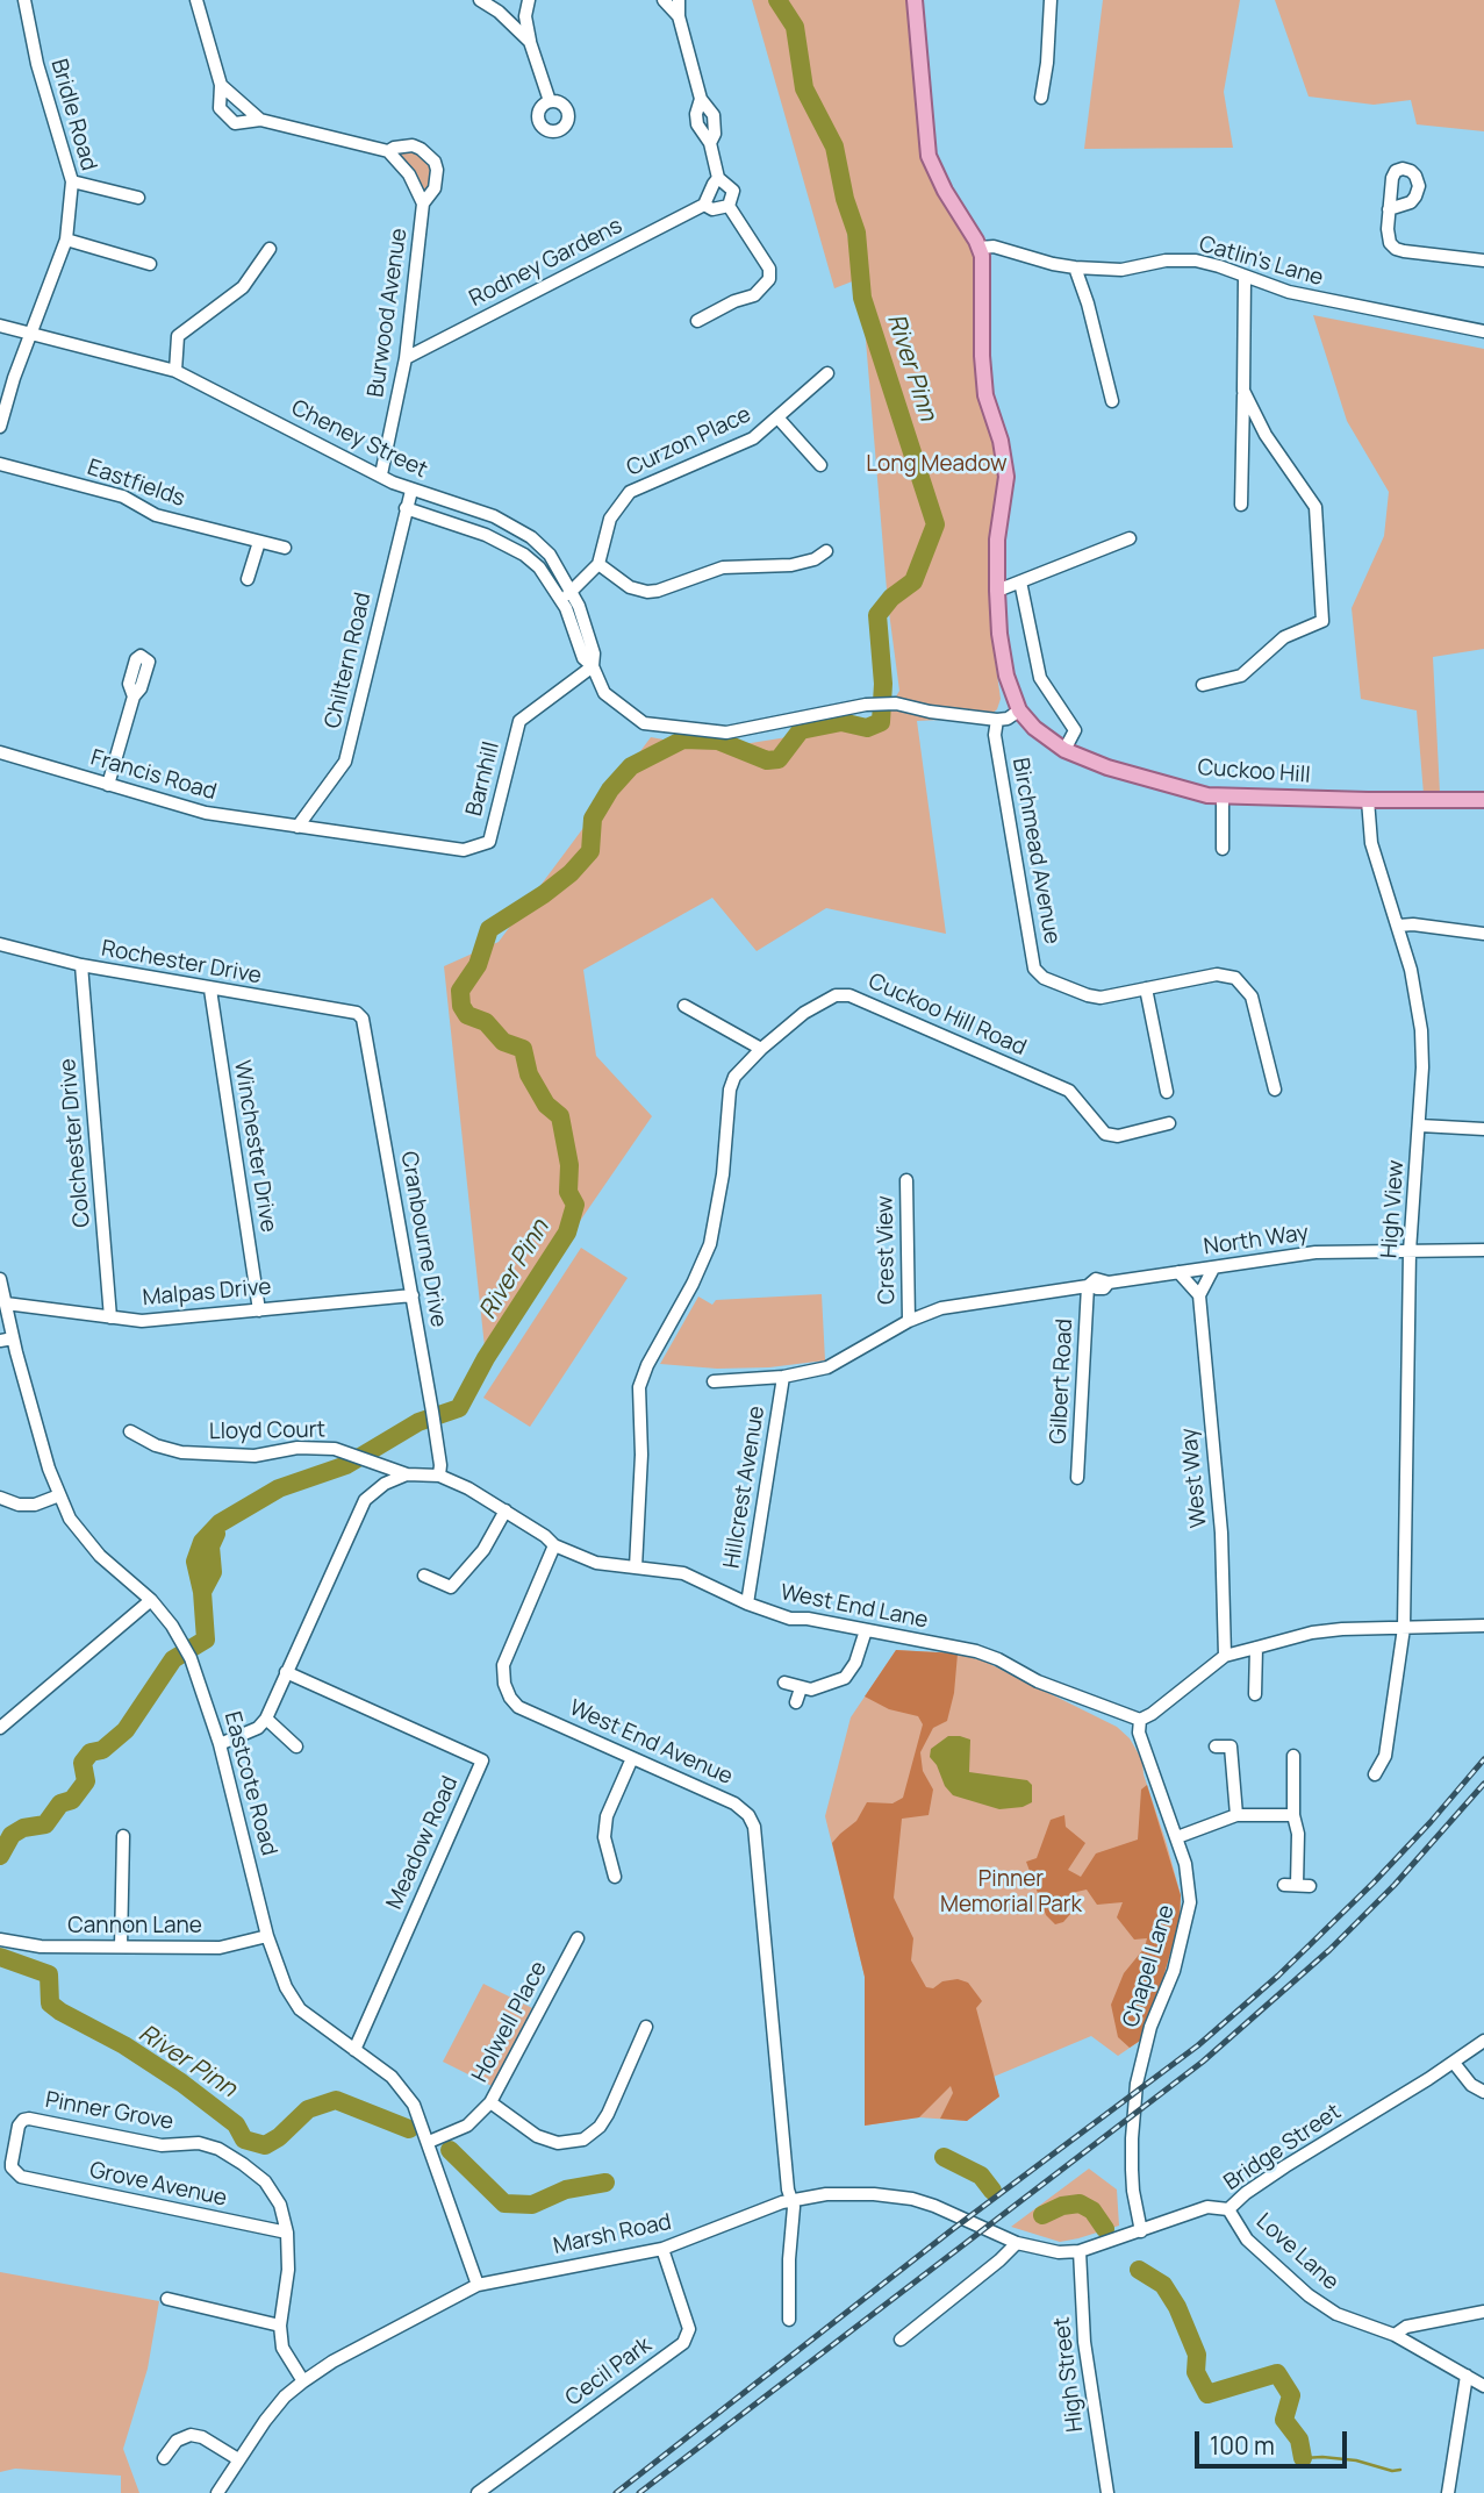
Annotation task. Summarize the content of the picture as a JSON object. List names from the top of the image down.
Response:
{
  "streets": {
    "main road": ["Cuckoo Hill"],
    "street": [
      "Bridle Road",
      "Catlin's Lane",
      "Rodney Gardens",
      "Burwood Avenue",
      "Cheney Street",
      "Curzon Place",
      "Eastfields",
      "Chiltern Road",
      "Francis Road",
      "Barnhill",
      "Birchmead Avenue",
      "Rochester Drive",
      "Cuckoo Hill Road",
      "Colchester Drive",
      "Winchester Drive",
      "High View",
      "Cranbourne Drive",
      "North Way",
      "Crest View",
      "Malpas Drive",
      "Gilbert Road",
      "Lloyd Court",
      "West Way",
      "Hillcrest Avenue",
      "West End Lane",
      "West End Avenue",
      "Eastcote Road",
      "Meadow Road",
      "Cannon Lane",
      "Chapel Lane",
      "Holwell Place",
      "Pinner Grove",
      "Bridge Street",
      "Grove Avenue",
      "Marsh Road",
      "Love Lane",
      "Cecil Park",
      "High Street"
    ]
  },
  "crossings": [
    ["Bridle Road", "Cheney Street"],
    ["Rodney Gardens", "Burwood Avenue"],
    ["Burwood Avenue", "Cheney Street"],
    ["Cheney Street", "Chiltern Road"],
    ["Cheney Street", "Cuckoo Hill"],
    ["Cheney Street", "Barnhill"],
    ["Cheney Street", "Birchmead Avenue"],
    ["Chiltern Road", "Francis Road"],
    ["Chiltern Road", "Barnhill"],
    ["Cuckoo Hill", "High View"],
    ["Francis Road", "Barnhill"],
    ["Rochester Drive", "Colchester Drive"],
    ["Rochester Drive", "Winchester Drive"],
    ["Rochester Drive", "Cranbourne Drive"],
    ["Cuckoo Hill Road", "West End Lane"],
    ["Colchester Drive", "Malpas Drive"],
    ["Winchester Drive", "Malpas Drive"],
    ["High View", "North Way"],
    ["Cranbourne Drive", "Malpas Drive"],
    ["Cranbourne Drive", "West End Lane"],
    ["North Way", "Crest View"],
    ["North Way", "Gilbert Road"],
    ["North Way", "Hillcrest Avenue"],
    ["Malpas Drive", "Eastcote Road"],
    ["Lloyd Court", "West End Lane"],
    ["Hillcrest Avenue", "West End Lane"],
    ["West End Lane", "West End Avenue"],
    ["West End Lane", "Chapel Lane"],
    ["West End Avenue", "Marsh Road"],
    ["Eastcote Road", "Meadow Road"],
    ["Eastcote Road", "Cannon Lane"],
    ["Eastcote Road", "Holwell Place"],
    ["Eastcote Road", "Marsh Road"],
    ["Chapel Lane", "Bridge Street"],
    ["Pinner Grove", "Grove Avenue"],
    ["Pinner Grove", "Marsh Road"],
    ["Bridge Street", "Marsh Road"],
    ["Bridge Street", "Love Lane"],
    ["Bridge Street", "High Street"],
    ["Marsh Road", "Cecil Park"],
    ["Marsh Road", "High Street"]
  ],
  "water": ["River Pinn"],
  "parks": ["Long Meadow", "Pinner Memorial Park"],
  "scale_bar": "100 m"
}
